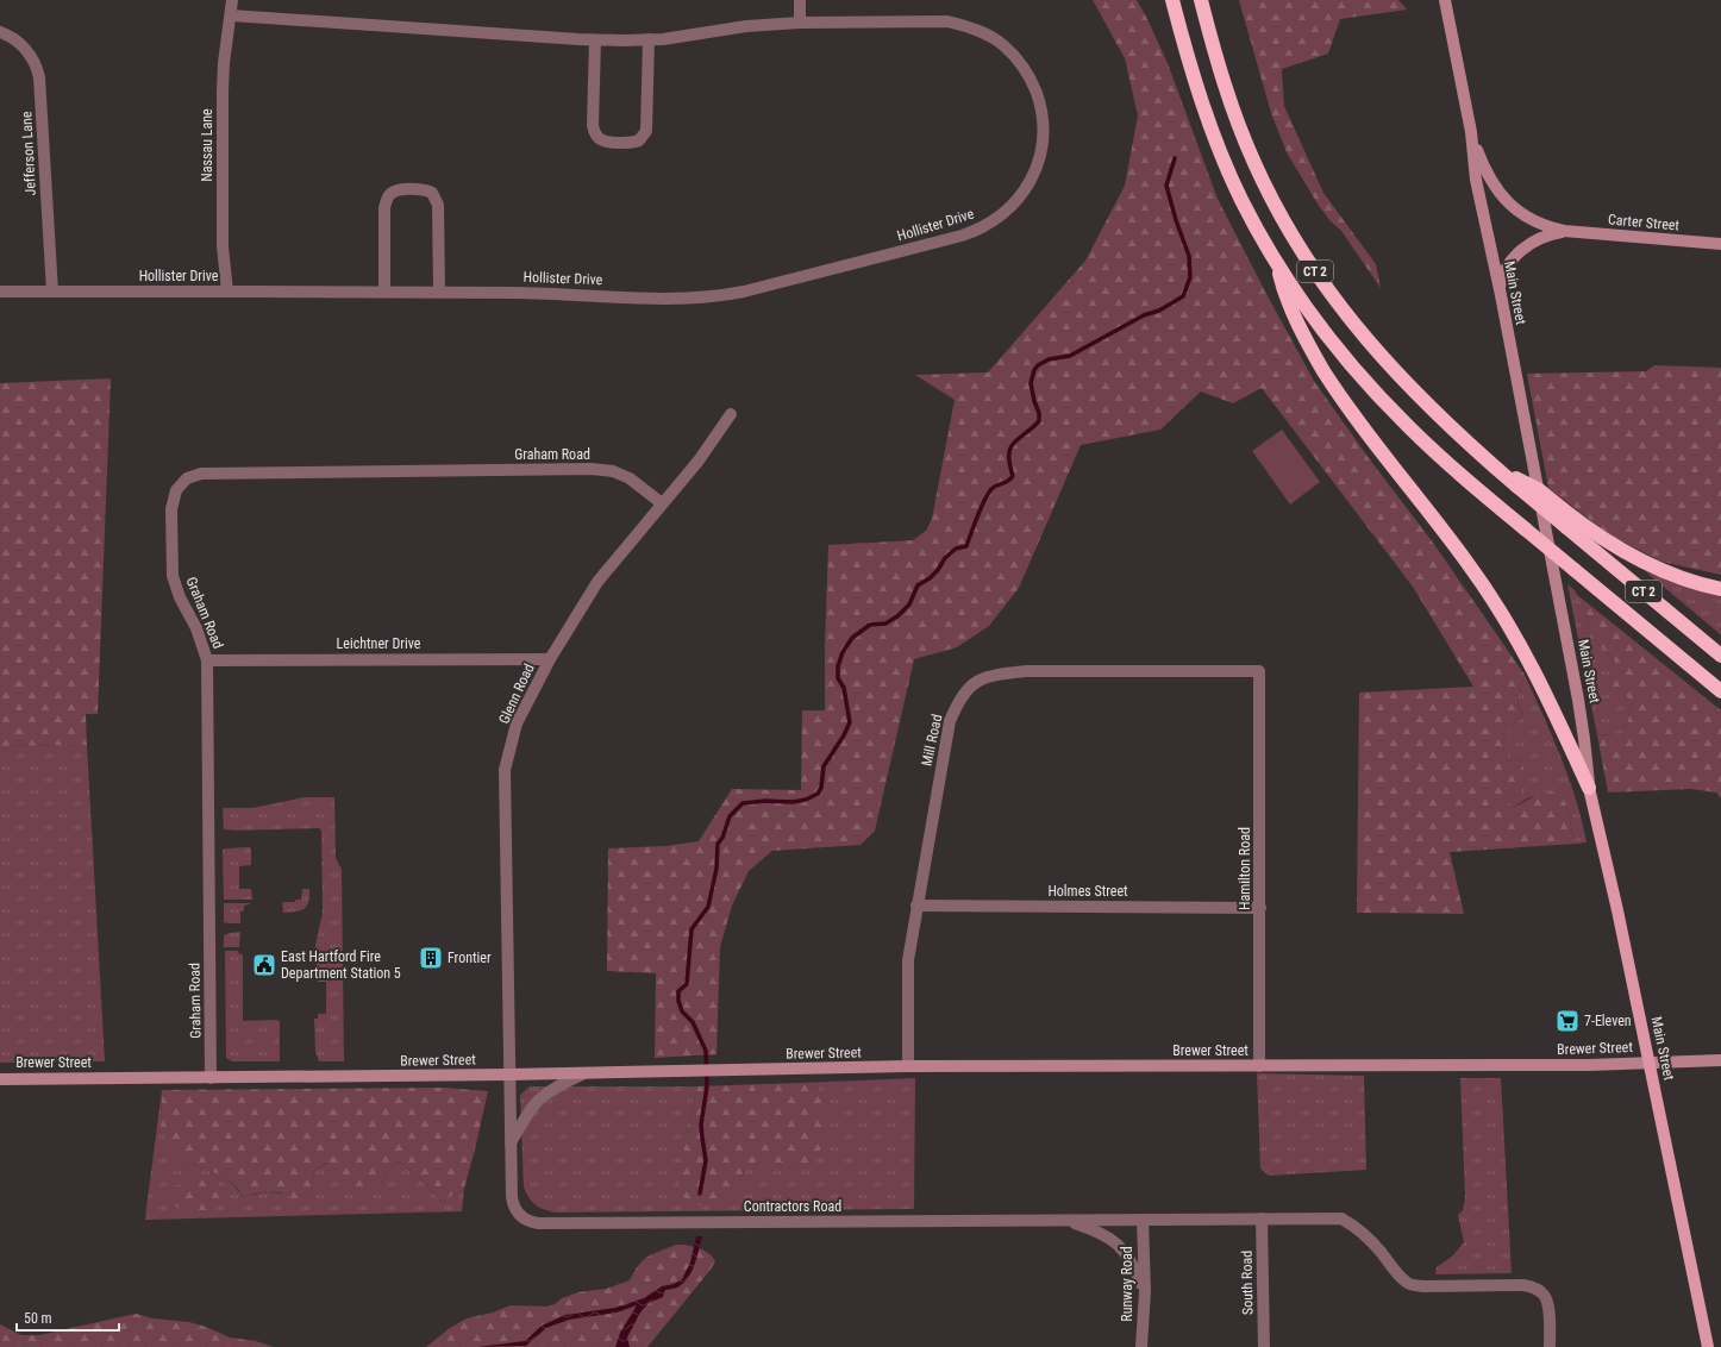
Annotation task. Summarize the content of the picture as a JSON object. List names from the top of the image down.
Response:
{
  "streets": {
    "highway": ["CT 2"],
    "main road": ["Carter Street", "Main Street", "Brewer Street"],
    "street": [
      "Nassau Lane",
      "Jefferson Lane",
      "Hollister Drive",
      "Graham Road",
      "Leichtner Drive",
      "Glenn Road",
      "Mill Road",
      "Hamilton Road",
      "Holmes Street",
      "Contractors Road",
      "South Road",
      "Runway Road"
    ]
  },
  "crossings": [
    ["Nassau Lane", "Hollister Drive"],
    ["Jefferson Lane", "Hollister Drive"],
    ["Carter Street", "Main Street"],
    ["Main Street", "Brewer Street"],
    ["Graham Road", "Leichtner Drive"],
    ["Graham Road", "Glenn Road"],
    ["Graham Road", "Brewer Street"],
    ["Leichtner Drive", "Glenn Road"],
    ["Glenn Road", "Brewer Street"],
    ["Glenn Road", "Contractors Road"],
    ["Mill Road", "Hamilton Road"],
    ["Mill Road", "Holmes Street"],
    ["Mill Road", "Brewer Street"],
    ["Hamilton Road", "Holmes Street"],
    ["Hamilton Road", "Brewer Street"],
    ["Brewer Street", "Contractors Road"],
    ["Contractors Road", "South Road"],
    ["Contractors Road", "Runway Road"]
  ],
  "places": {
    "building": ["Frontier"],
    "public building": ["East Hartford Fire Department Station 5"],
    "supermarket": ["7-Eleven"]
  },
  "scale_bar": "50 m"
}
